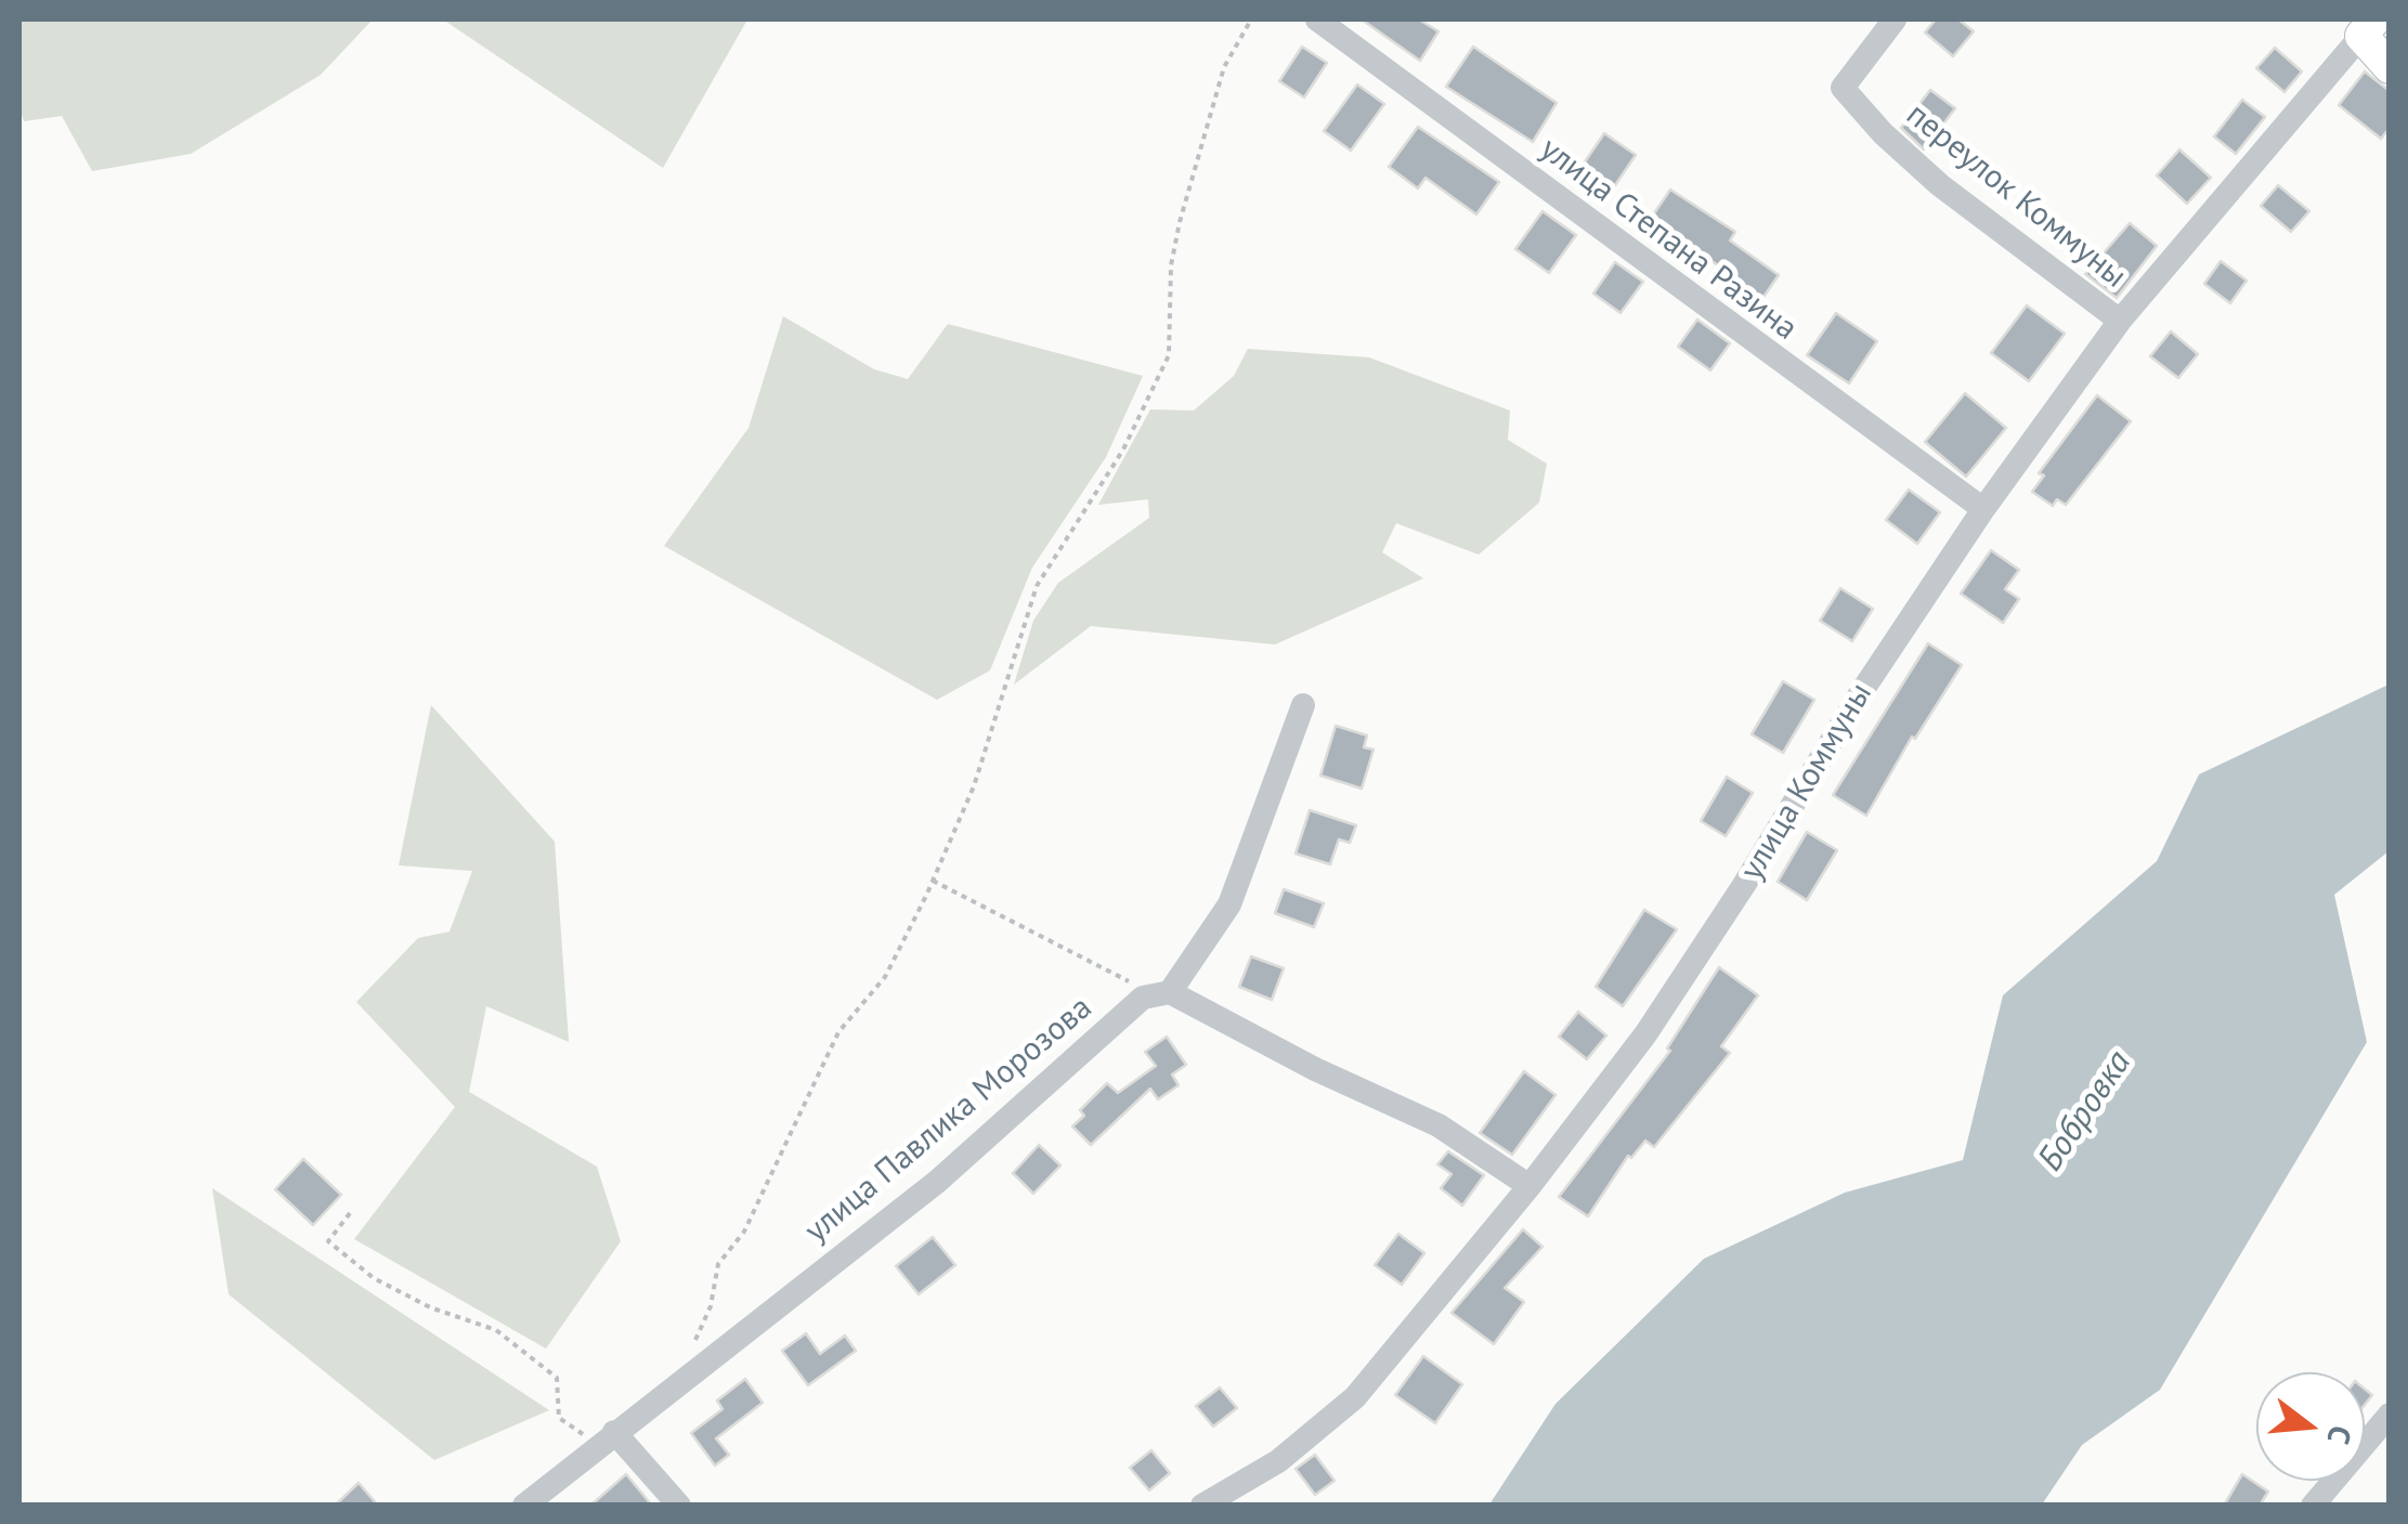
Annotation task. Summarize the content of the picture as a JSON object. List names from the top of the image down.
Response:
{
  "streets": {
    "street": [
      "переулок Коммуны",
      "улица Степана Разина",
      "улица Коммуны",
      "улица Павлика Морозова"
    ]
  },
  "crossings": [
    ["переулок Коммуны", "улица Коммуны"],
    ["улица Степана Разина", "улица Коммуны"]
  ],
  "water": ["Бобровка"],
  "north": "right"
}
